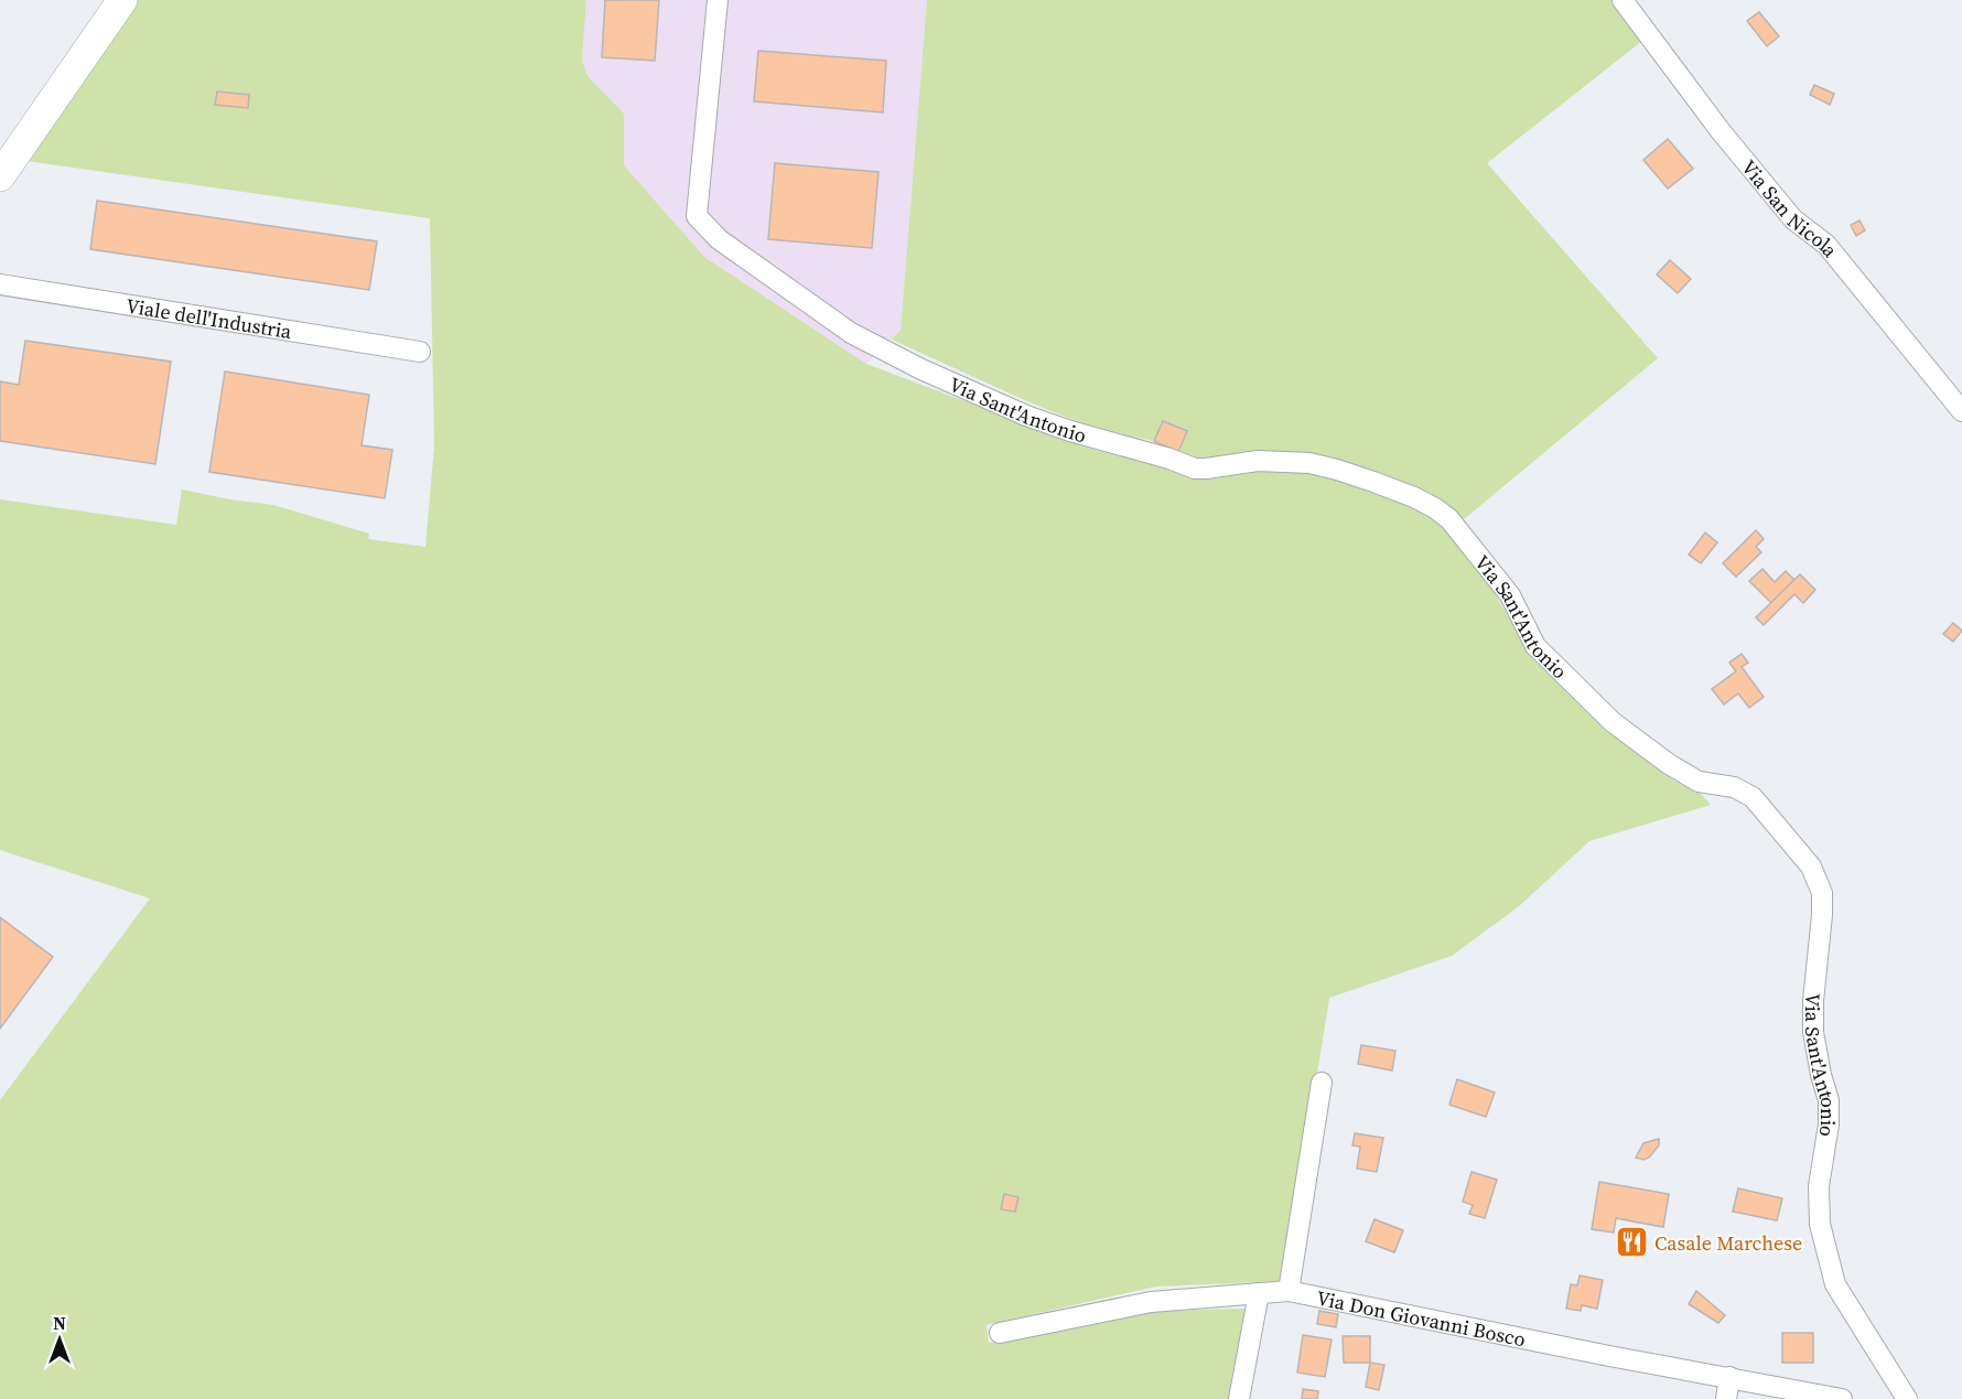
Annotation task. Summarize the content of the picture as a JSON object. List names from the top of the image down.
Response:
{
  "streets": {
    "street": [
      "Via San Nicola",
      "Viale dell'Industria",
      "Via Sant'Antonio",
      "Via Don Giovanni Bosco"
    ]
  },
  "places": {
    "restaurant": ["Casale Marchese"]
  },
  "north": "top"
}
